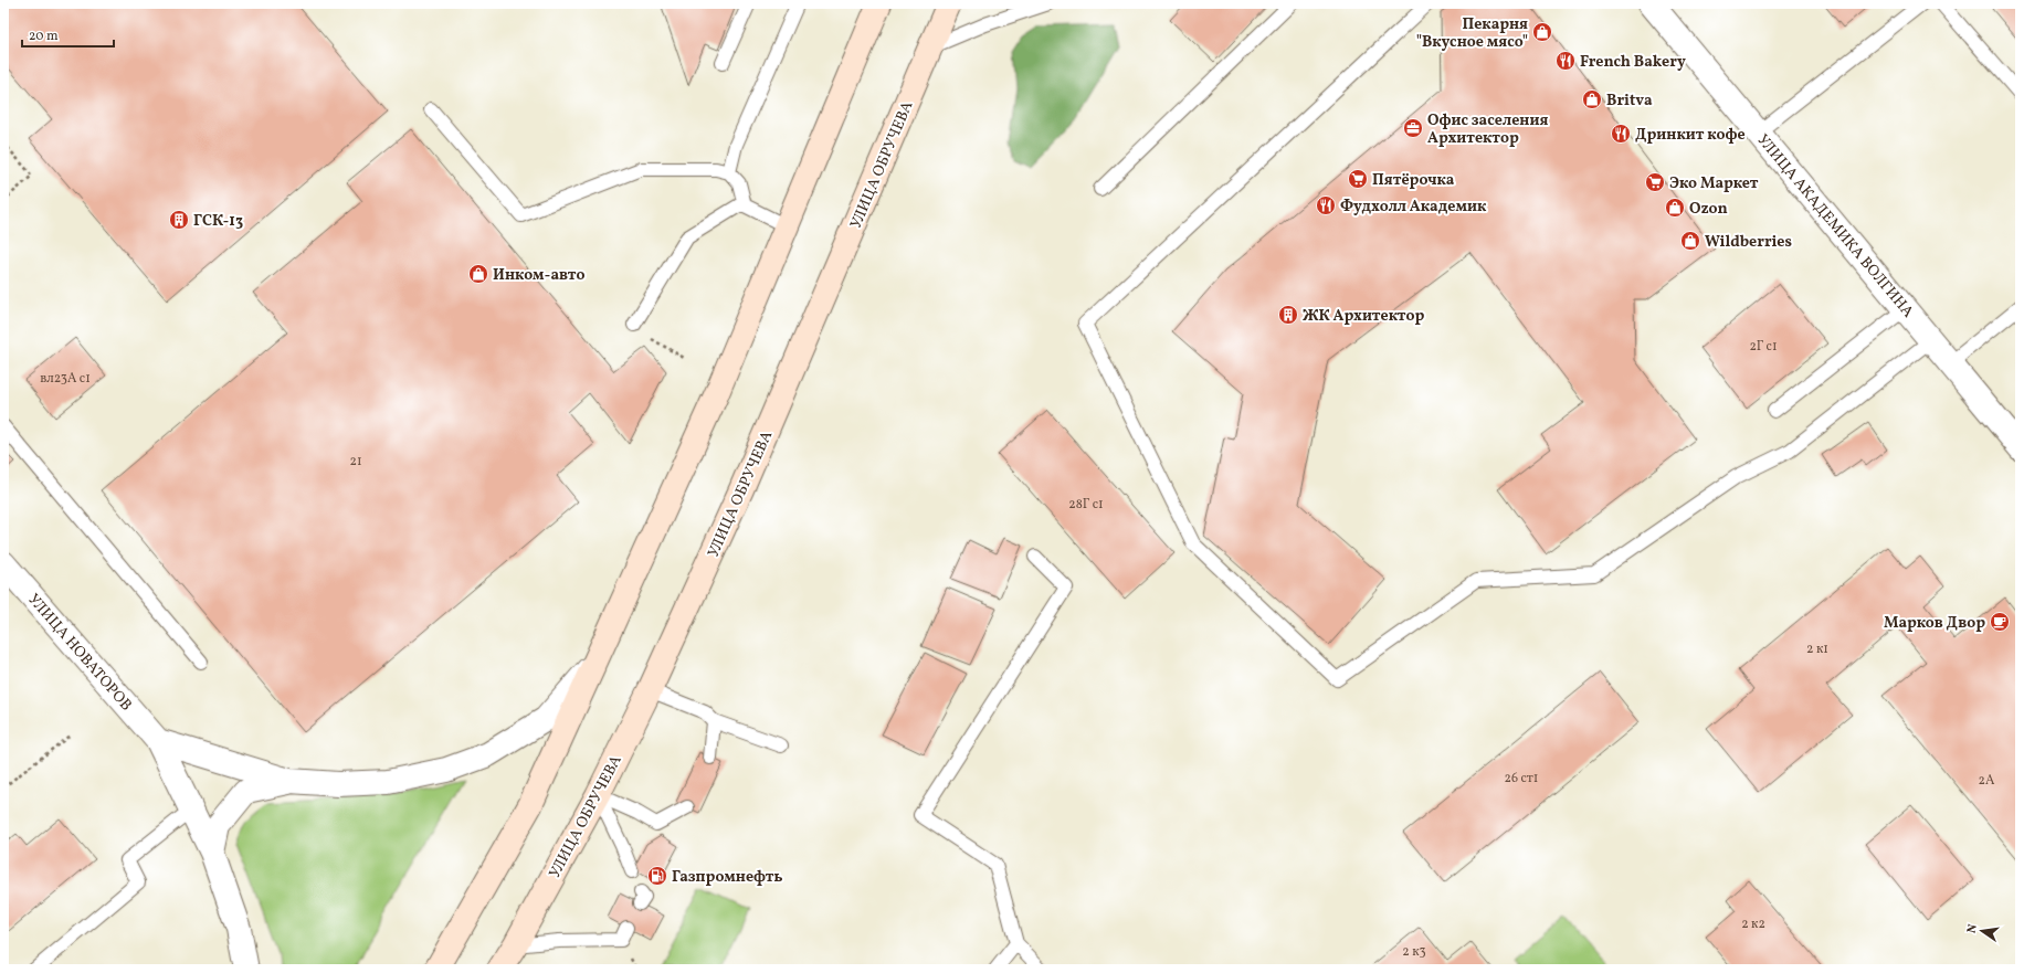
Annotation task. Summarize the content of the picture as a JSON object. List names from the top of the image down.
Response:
{
  "streets": {
    "main road": ["УЛИЦА ОБРУЧЕВА"],
    "street": ["УЛИЦА АКАДЕМИКА ВОЛГИНА", "УЛИЦА НОВАТОРОВ"]
  },
  "places": {
    "shop": [
      "Пекарня \"Вкусное мясо\"",
      "Britva",
      "Ozon",
      "Wildberries",
      "Инком-авто"
    ],
    "restaurant": ["French Bakery", "Дринкит кофе", "Фудхолл Академик"],
    "office": ["Офис заселения Архитектор"],
    "supermarket": ["Пятёрочка", "Эко Маркет"],
    "building": ["ГСК-13", "ЖК Архитектор"],
    "cafe": ["Марков Двор"],
    "fuel station": ["Газпромнефть"]
  },
  "house_numbers": [
    "2Г с1",
    "вл23А с1",
    "21",
    "28Г с1",
    "2 к1",
    "26 ст1",
    "2А",
    "2 к2",
    "2 к3"
  ],
  "scale_bar": "20 m",
  "north": "left"
}
